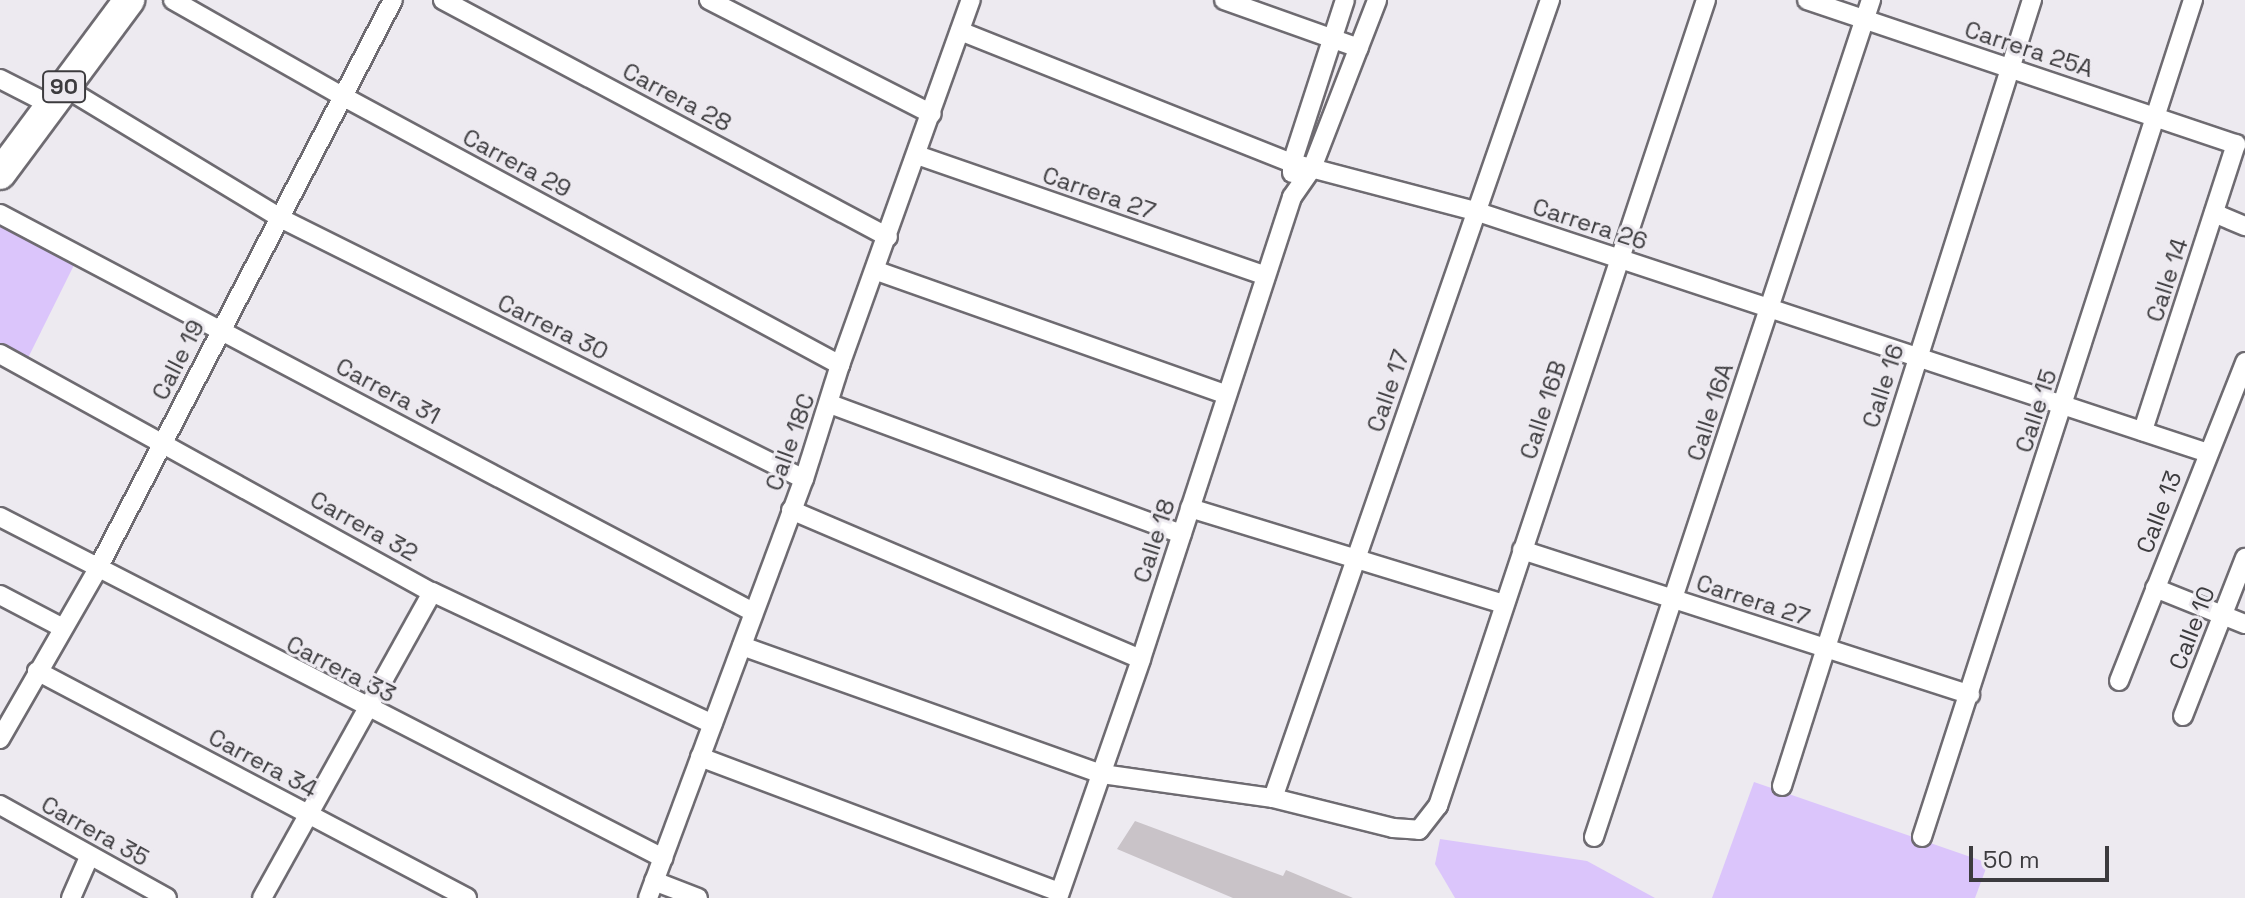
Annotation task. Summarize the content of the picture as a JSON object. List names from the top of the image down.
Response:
{
  "streets": {
    "main road": ["90"],
    "street": [
      "Carrera 25A",
      "Carrera 28",
      "Carrera 29",
      "Carrera 27",
      "Carrera 26",
      "Calle 14",
      "Carrera 30",
      "Calle 19",
      "Calle 16",
      "Carrera 31",
      "Calle 17",
      "Calle 16B",
      "Calle 15",
      "Calle 16A",
      "Calle 18C",
      "Calle 13",
      "Carrera 32",
      "Calle 18",
      "Calle 10",
      "Carrera 33",
      "Carrera 34",
      "Carrera 35"
    ]
  },
  "crossings": [
    ["Carrera 25A", "Calle 14"],
    ["Carrera 25A", "Calle 16"],
    ["Carrera 25A", "Calle 15"],
    ["Carrera 25A", "Calle 16A"],
    ["90", "Carrera 30"],
    ["Carrera 28", "Calle 18C"],
    ["Carrera 29", "Calle 19"],
    ["Carrera 29", "Calle 18C"],
    ["Carrera 27", "Calle 16"],
    ["Carrera 27", "Calle 16B"],
    ["Carrera 27", "Calle 15"],
    ["Carrera 27", "Calle 16A"],
    ["Carrera 27", "Calle 18C"],
    ["Carrera 27", "Calle 18"],
    ["Carrera 26", "Calle 14"],
    ["Carrera 26", "Calle 16"],
    ["Carrera 26", "Calle 17"],
    ["Carrera 26", "Calle 16B"],
    ["Carrera 26", "Calle 15"],
    ["Carrera 26", "Calle 16A"],
    ["Carrera 26", "Calle 18C"],
    ["Carrera 26", "Calle 13"],
    ["Carrera 26", "Calle 18"],
    ["Carrera 30", "Calle 19"],
    ["Carrera 30", "Calle 18C"],
    ["Calle 19", "Carrera 31"],
    ["Calle 19", "Carrera 32"],
    ["Calle 19", "Carrera 33"],
    ["Calle 19", "Carrera 34"],
    ["Carrera 31", "Calle 18C"],
    ["Calle 17", "Calle 16B"],
    ["Calle 18C", "Carrera 32"],
    ["Calle 18C", "Carrera 33"]
  ],
  "scale_bar": "50 m"
}
